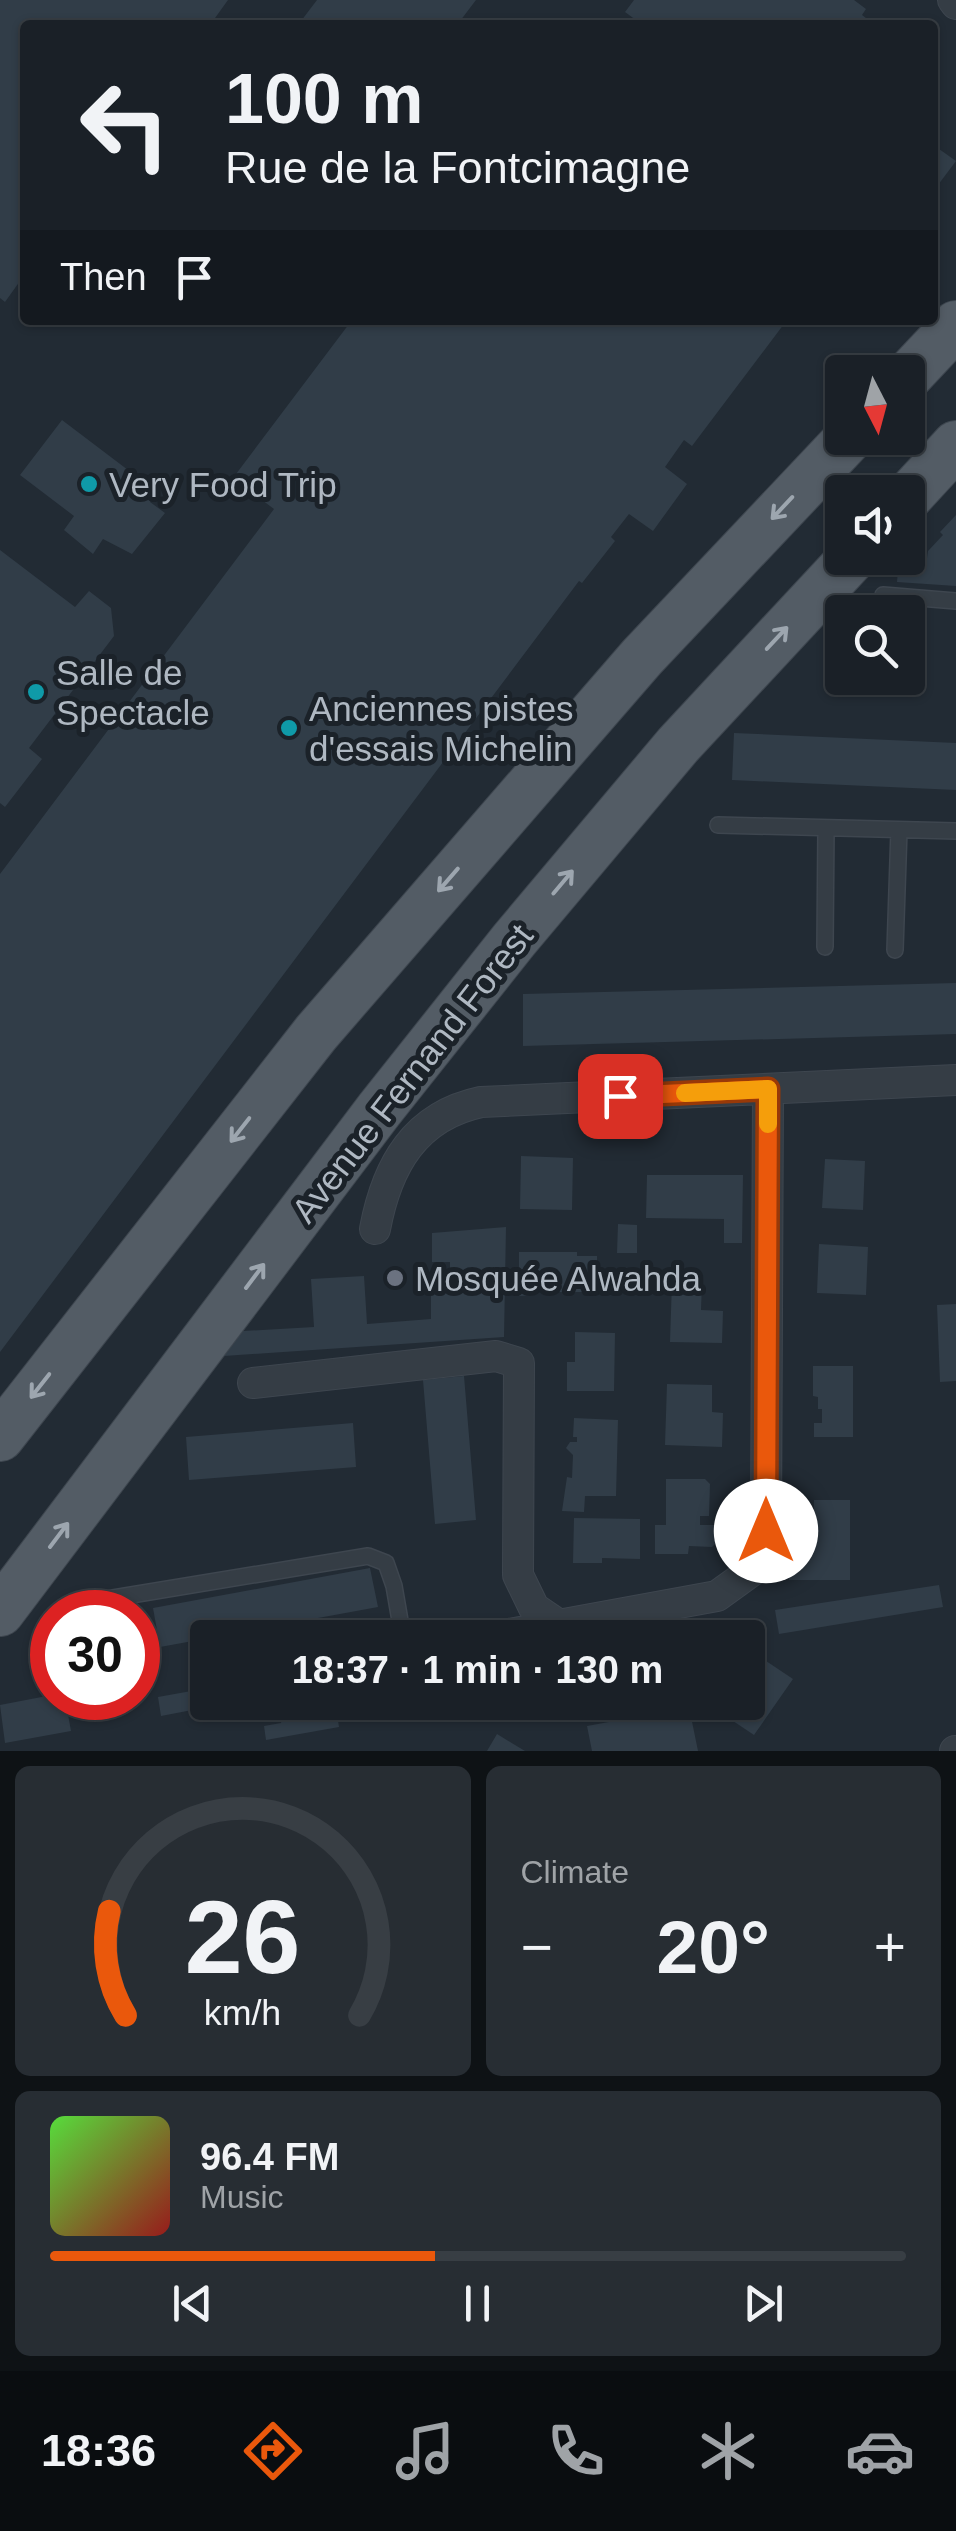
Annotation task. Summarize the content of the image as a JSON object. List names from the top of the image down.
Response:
{
  "streets": {
    "main road": ["Avenue Fernand Forest"]
  },
  "places": [
    "Very Food Trip",
    "Salle de Spectacle",
    "Anciennes pistes d'essais Michelin",
    "Mosquée Alwahda"
  ],
  "north": "bottom",
  "page": {
    "turn": ["100 m", "Rue de la Fontcimagne"],
    "then": "Then",
    "limit": "30",
    "trip": "18:37 · 1 min · 130 m",
    "tile": "Climate",
    "heat": ["−", "20°", "+"],
    "song": ["96.4 FM", "Music"],
    "tabs": "18:36",
    "gauge": ["26", "km/h"]
  }
}
